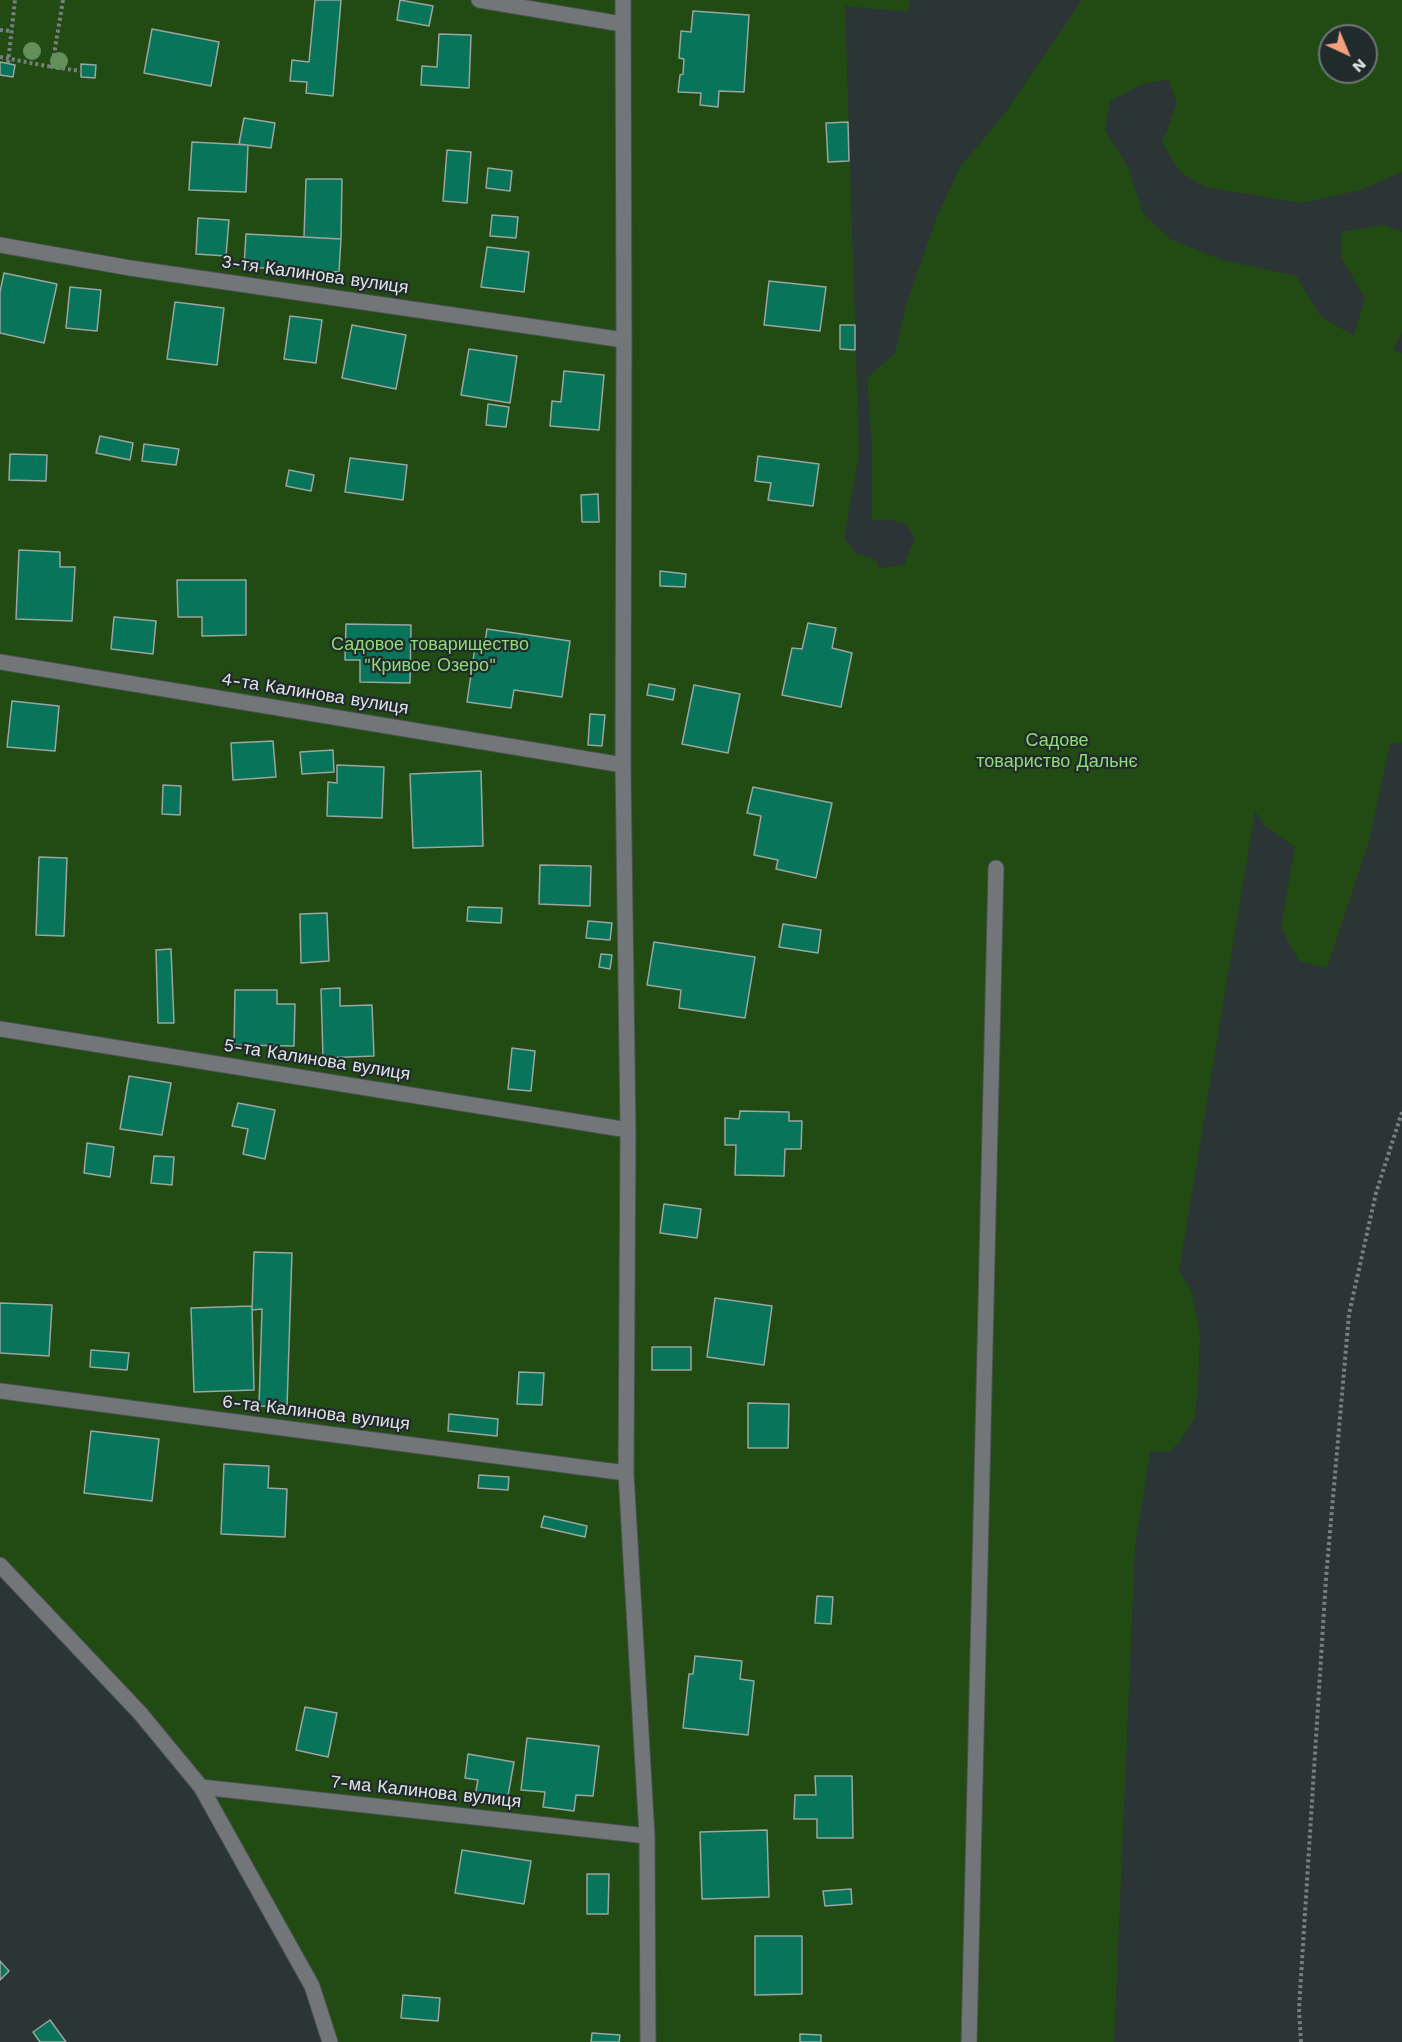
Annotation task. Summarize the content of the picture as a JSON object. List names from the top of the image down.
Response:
{
  "streets": {
    "street": [
      "3-тя Калинова вулиця",
      "4-та Калинова вулиця",
      "5-та Калинова вулиця",
      "6-та Калинова вулиця",
      "7-ма Калинова вулиця"
    ]
  },
  "parks": ["Садовое товарищество \"Кривое Озеро\"", "Садове товариство Дальнє"],
  "north": "bottom right"
}
